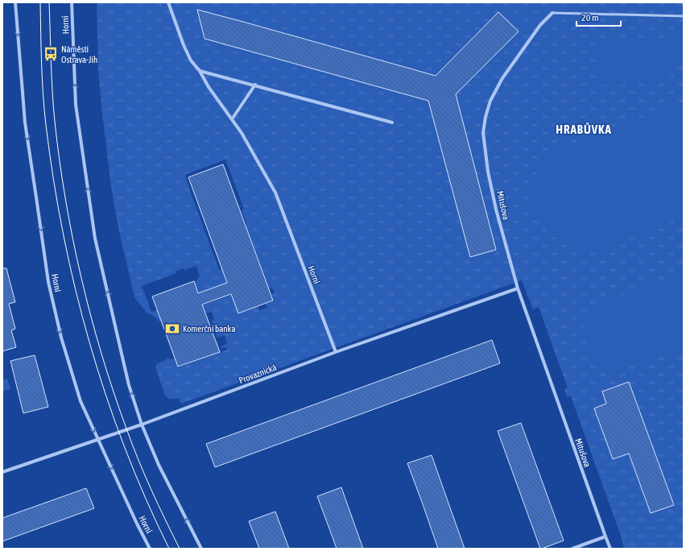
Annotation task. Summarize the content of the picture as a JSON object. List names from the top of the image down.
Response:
{
  "streets": {
    "street": ["Horní", "Mitušova", "Provaznická"]
  },
  "crossings": [
    ["Horní", "Provaznická"],
    ["Mitušova", "Provaznická"]
  ],
  "districts": ["HRABŮVKA"],
  "places": {
    "bus stop": ["Náměstí Ostrava-Jih"],
    "bank": ["Komerční banka"]
  },
  "scale_bar": "20 m"
}
